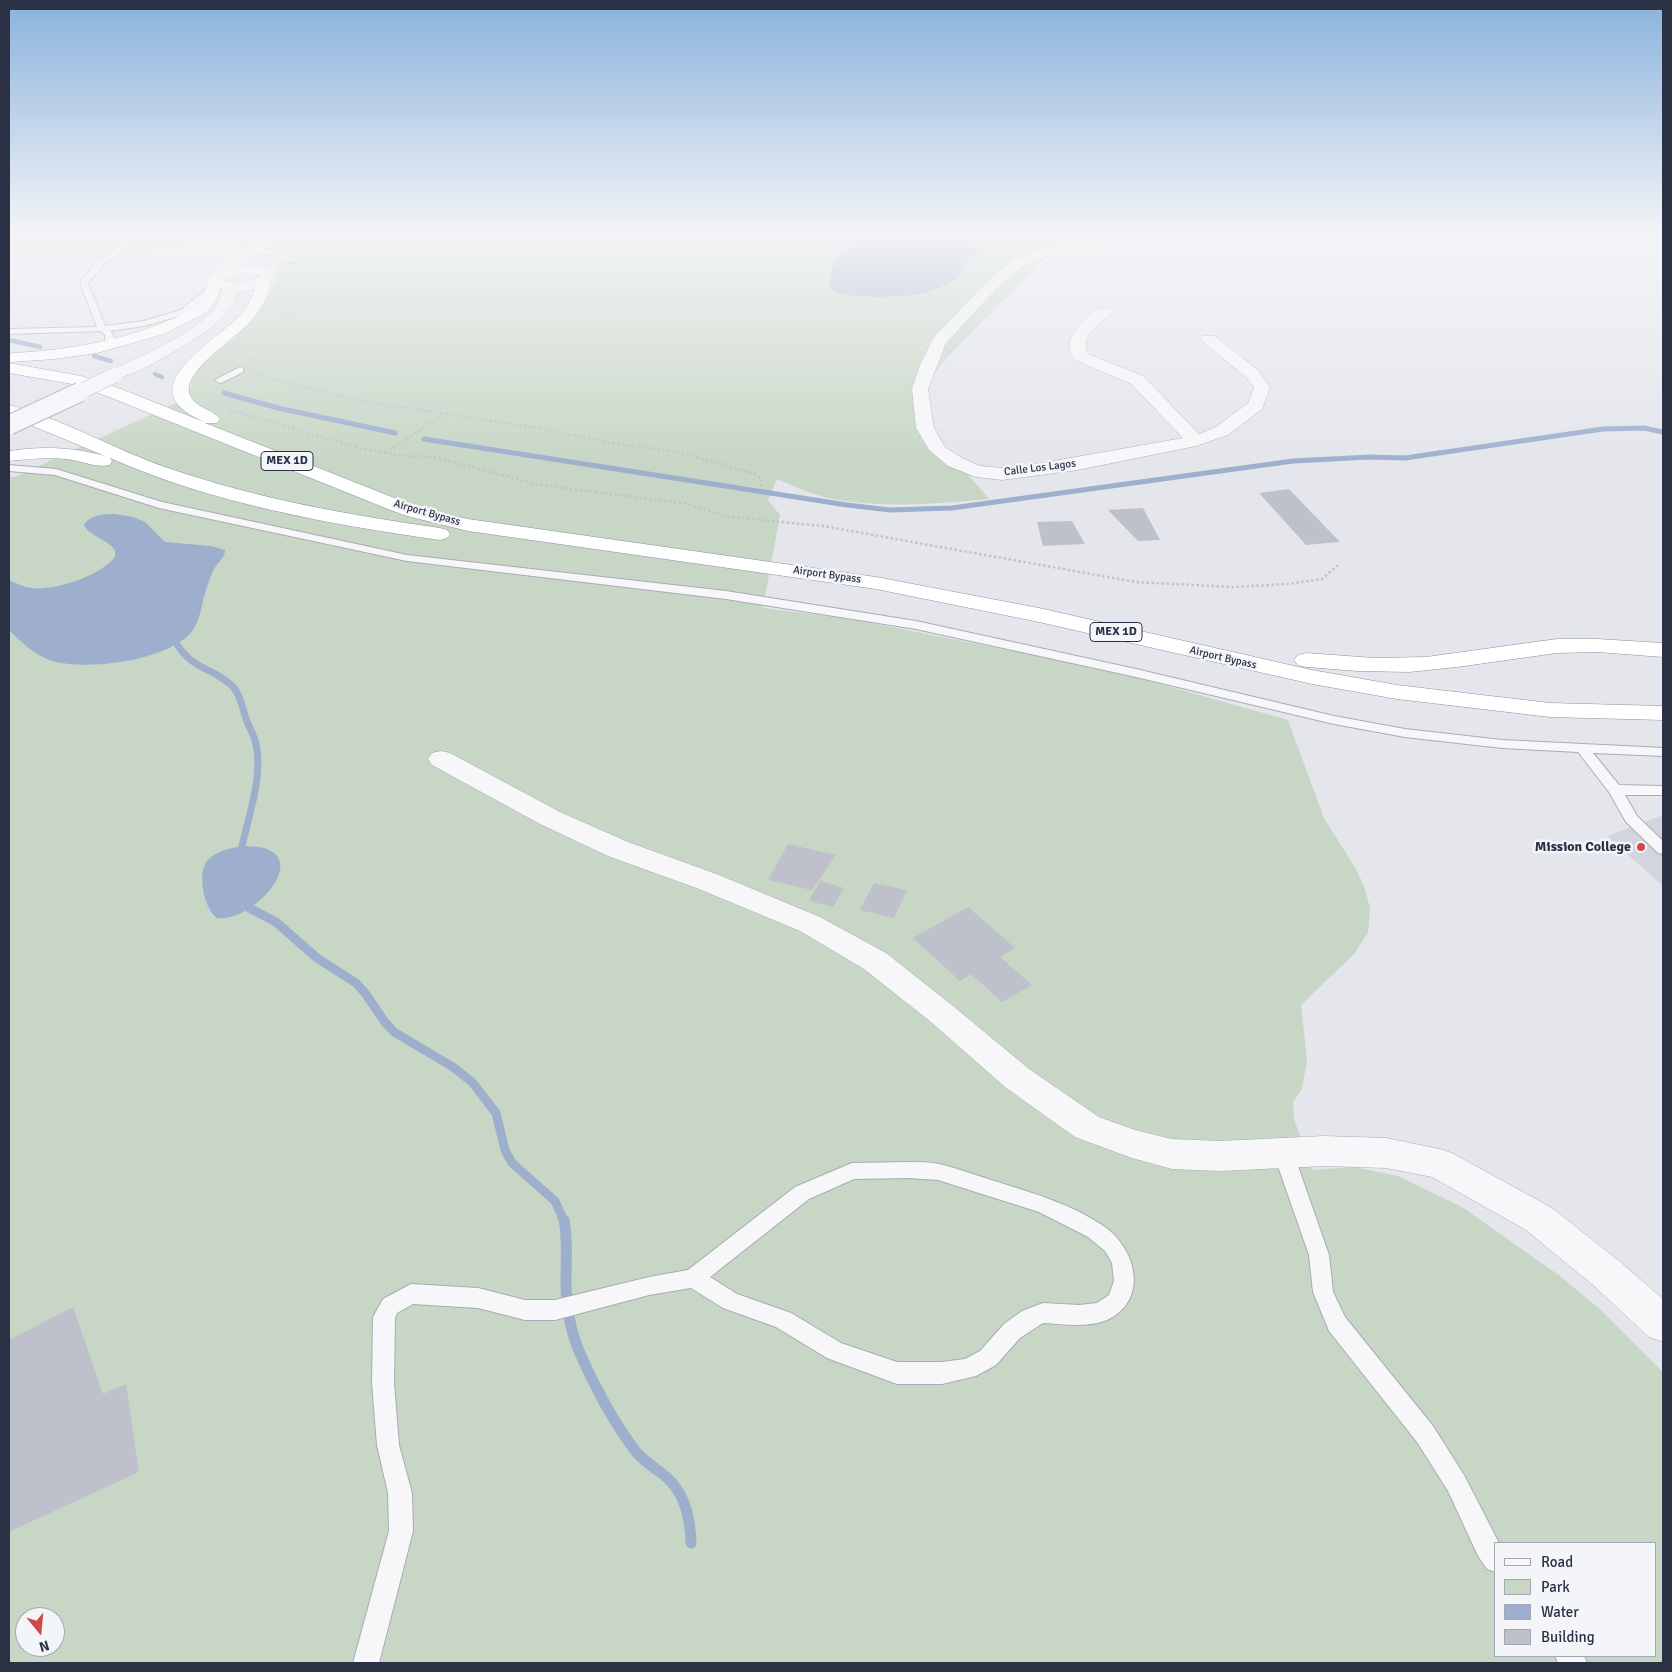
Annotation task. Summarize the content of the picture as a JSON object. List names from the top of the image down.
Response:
{
  "streets": {
    "highway": ["MEX 1D", "Airport Bypass"],
    "street": ["Calle Los Lagos"]
  },
  "places": ["Mission College"],
  "legend": [
    "Road",
    "Park",
    "Water",
    "Building"
  ],
  "north": "bottom"
}
